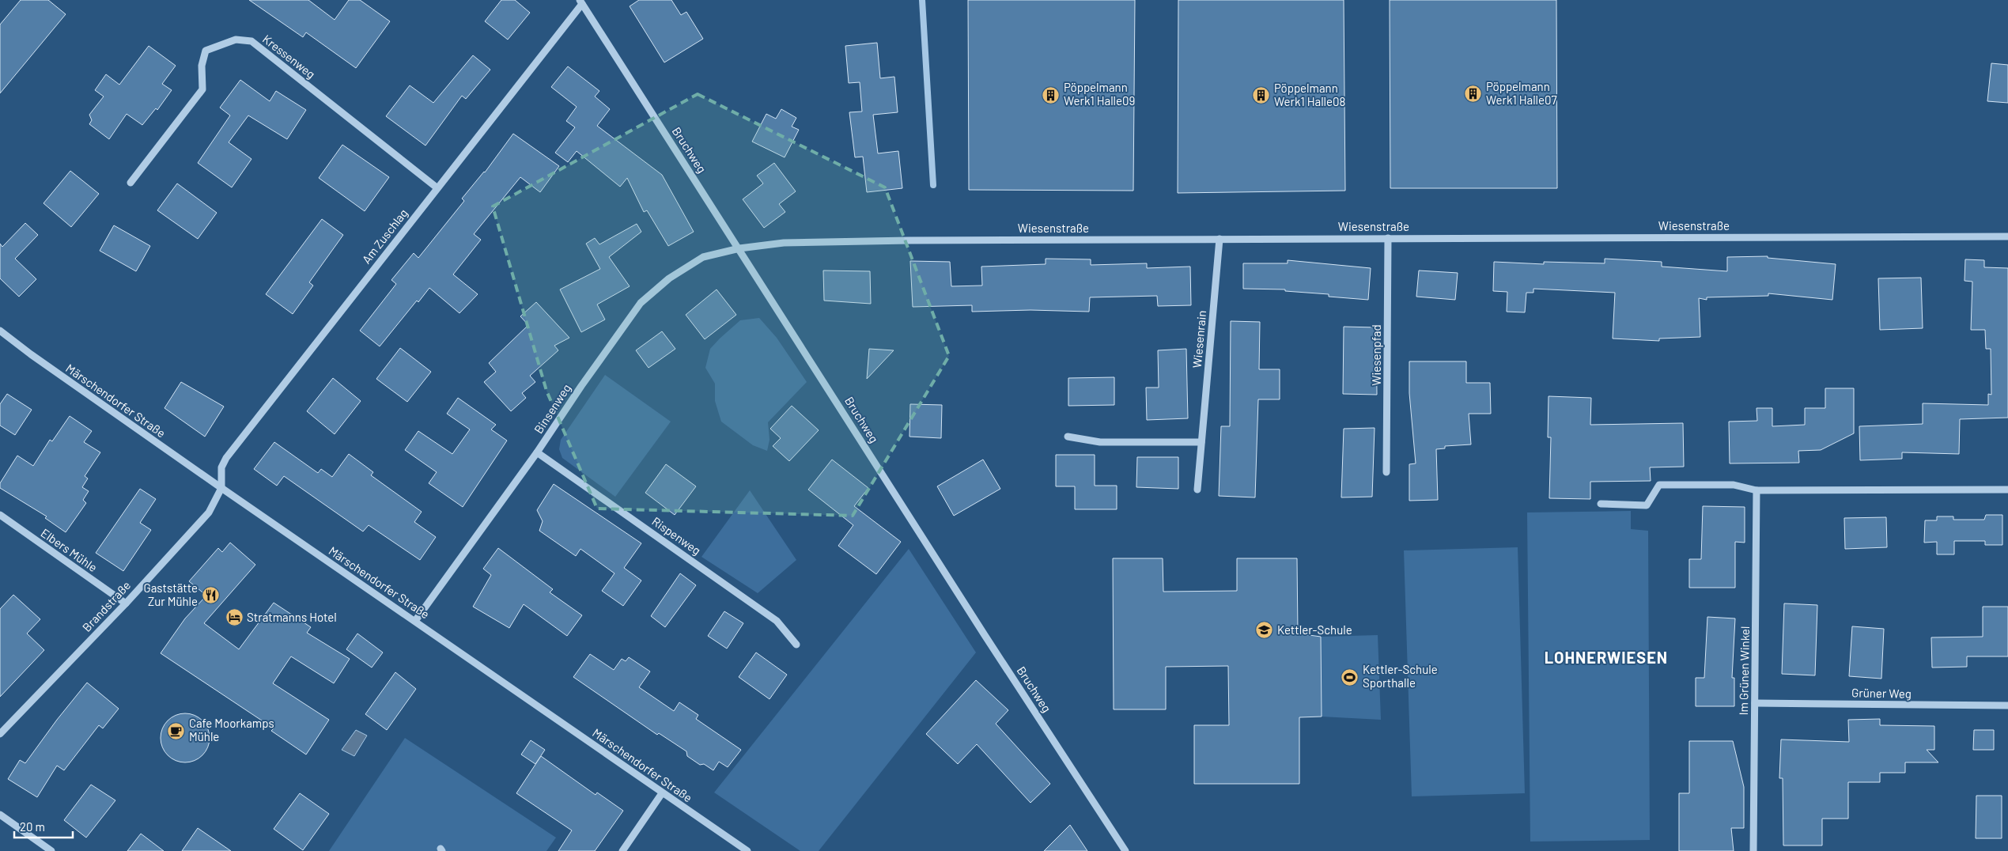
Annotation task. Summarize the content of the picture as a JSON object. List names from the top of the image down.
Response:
{
  "streets": {
    "street": [
      "Kressenweg",
      "Bruchweg",
      "Wiesenstraße",
      "Am Zuschlag",
      "Wiesenrain",
      "Wiesenpfad",
      "Märschendorfer Straße",
      "Binsenweg",
      "Rispenweg",
      "Elbers Mühle",
      "Brandstraße",
      "Im Grünen Winkel",
      "Grüner Weg"
    ]
  },
  "crossings": [
    ["Kressenweg", "Am Zuschlag"],
    ["Bruchweg", "Wiesenstraße"],
    ["Bruchweg", "Am Zuschlag"],
    ["Bruchweg", "Binsenweg"],
    ["Wiesenstraße", "Wiesenrain"],
    ["Wiesenstraße", "Wiesenpfad"],
    ["Wiesenstraße", "Binsenweg"],
    ["Am Zuschlag", "Märschendorfer Straße"],
    ["Am Zuschlag", "Brandstraße"],
    ["Märschendorfer Straße", "Binsenweg"],
    ["Märschendorfer Straße", "Brandstraße"],
    ["Binsenweg", "Rispenweg"],
    ["Elbers Mühle", "Brandstraße"],
    ["Im Grünen Winkel", "Grüner Weg"]
  ],
  "districts": ["LOHNERWIESEN"],
  "places": {
    "building": ["Pöppelmann Werk1 Halle07", "Pöppelmann Werk1 Halle09", "Pöppelmann Werk1 Halle08"],
    "restaurant": ["Gaststätte Zur Mühle"],
    "hotel": ["Stratmanns Hotel"],
    "school or university": ["Kettler-Schule"],
    "sports": ["Kettler-Schule Sporthalle"],
    "cafe": ["Cafe Moorkamps Mühle"]
  },
  "scale_bar": "20 m"
}
